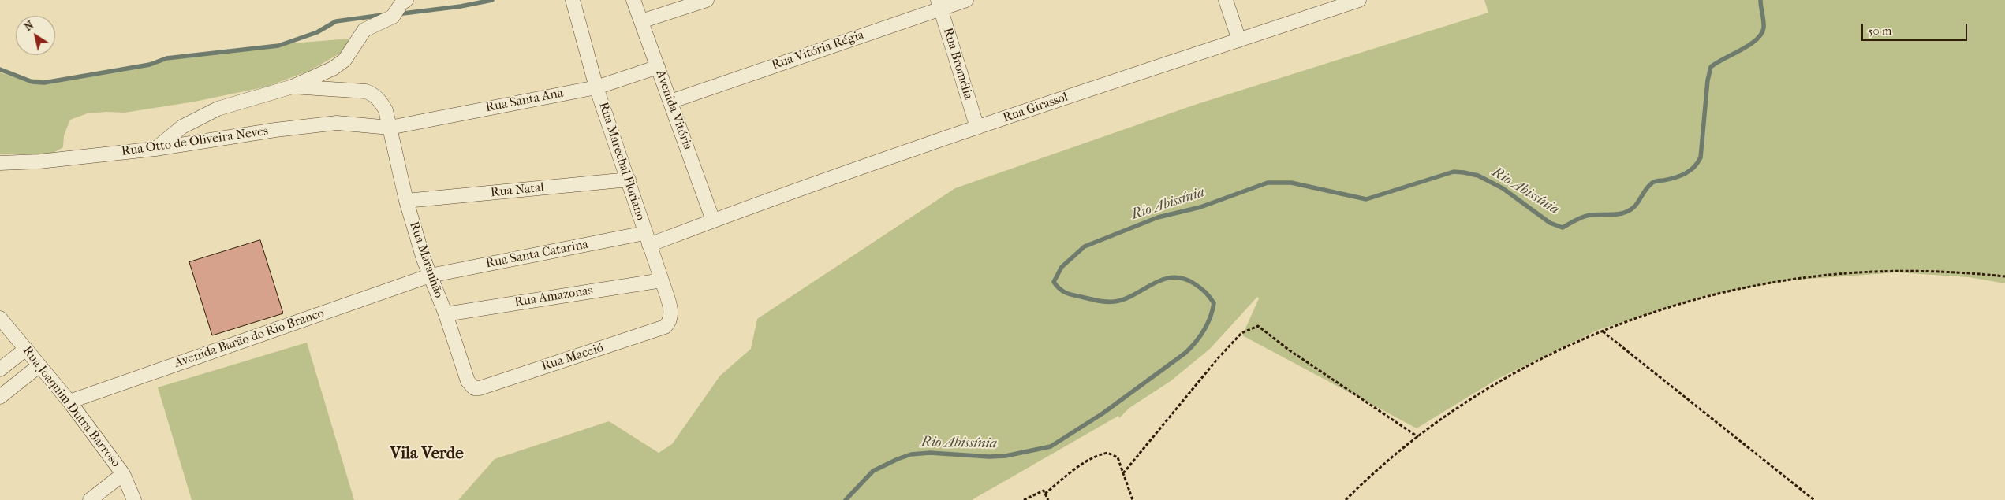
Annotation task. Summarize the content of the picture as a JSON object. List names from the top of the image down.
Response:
{
  "streets": {
    "street": [
      "Rua Vitória Régia",
      "Rua Bromélia",
      "Rua Santa Ana",
      "Rua Girassol",
      "Avenida Vitória",
      "Rua Otto de Oliveira Neves",
      "Rua Marechal Floriano",
      "Rua Natal",
      "Rua Santa Catarina",
      "Rua Maranhão",
      "Rua Amazonas",
      "Avenida Barão do Rio Branco",
      "Rua Maceió",
      "Rua Joaquim Dutra Barroso"
    ]
  },
  "crossings": [
    ["Rua Vitória Régia", "Rua Bromélia"],
    ["Rua Vitória Régia", "Avenida Vitória"],
    ["Rua Bromélia", "Rua Girassol"],
    ["Rua Santa Ana", "Avenida Vitória"],
    ["Rua Santa Ana", "Rua Otto de Oliveira Neves"],
    ["Rua Santa Ana", "Rua Marechal Floriano"],
    ["Rua Santa Ana", "Rua Maranhão"],
    ["Rua Girassol", "Avenida Vitória"],
    ["Rua Girassol", "Rua Santa Catarina"],
    ["Avenida Vitória", "Rua Santa Catarina"],
    ["Rua Otto de Oliveira Neves", "Rua Maranhão"],
    ["Rua Marechal Floriano", "Rua Natal"],
    ["Rua Marechal Floriano", "Rua Santa Catarina"],
    ["Rua Marechal Floriano", "Rua Amazonas"],
    ["Rua Marechal Floriano", "Rua Maceió"],
    ["Rua Natal", "Rua Maranhão"],
    ["Rua Santa Catarina", "Rua Maranhão"],
    ["Rua Santa Catarina", "Avenida Barão do Rio Branco"],
    ["Rua Maranhão", "Rua Amazonas"],
    ["Rua Maranhão", "Avenida Barão do Rio Branco"],
    ["Rua Maranhão", "Rua Maceió"],
    ["Avenida Barão do Rio Branco", "Rua Joaquim Dutra Barroso"]
  ],
  "districts": ["Vila Verde"],
  "water": ["Rio Abissínia"],
  "scale_bar": "50 m",
  "north": "top left"
}
